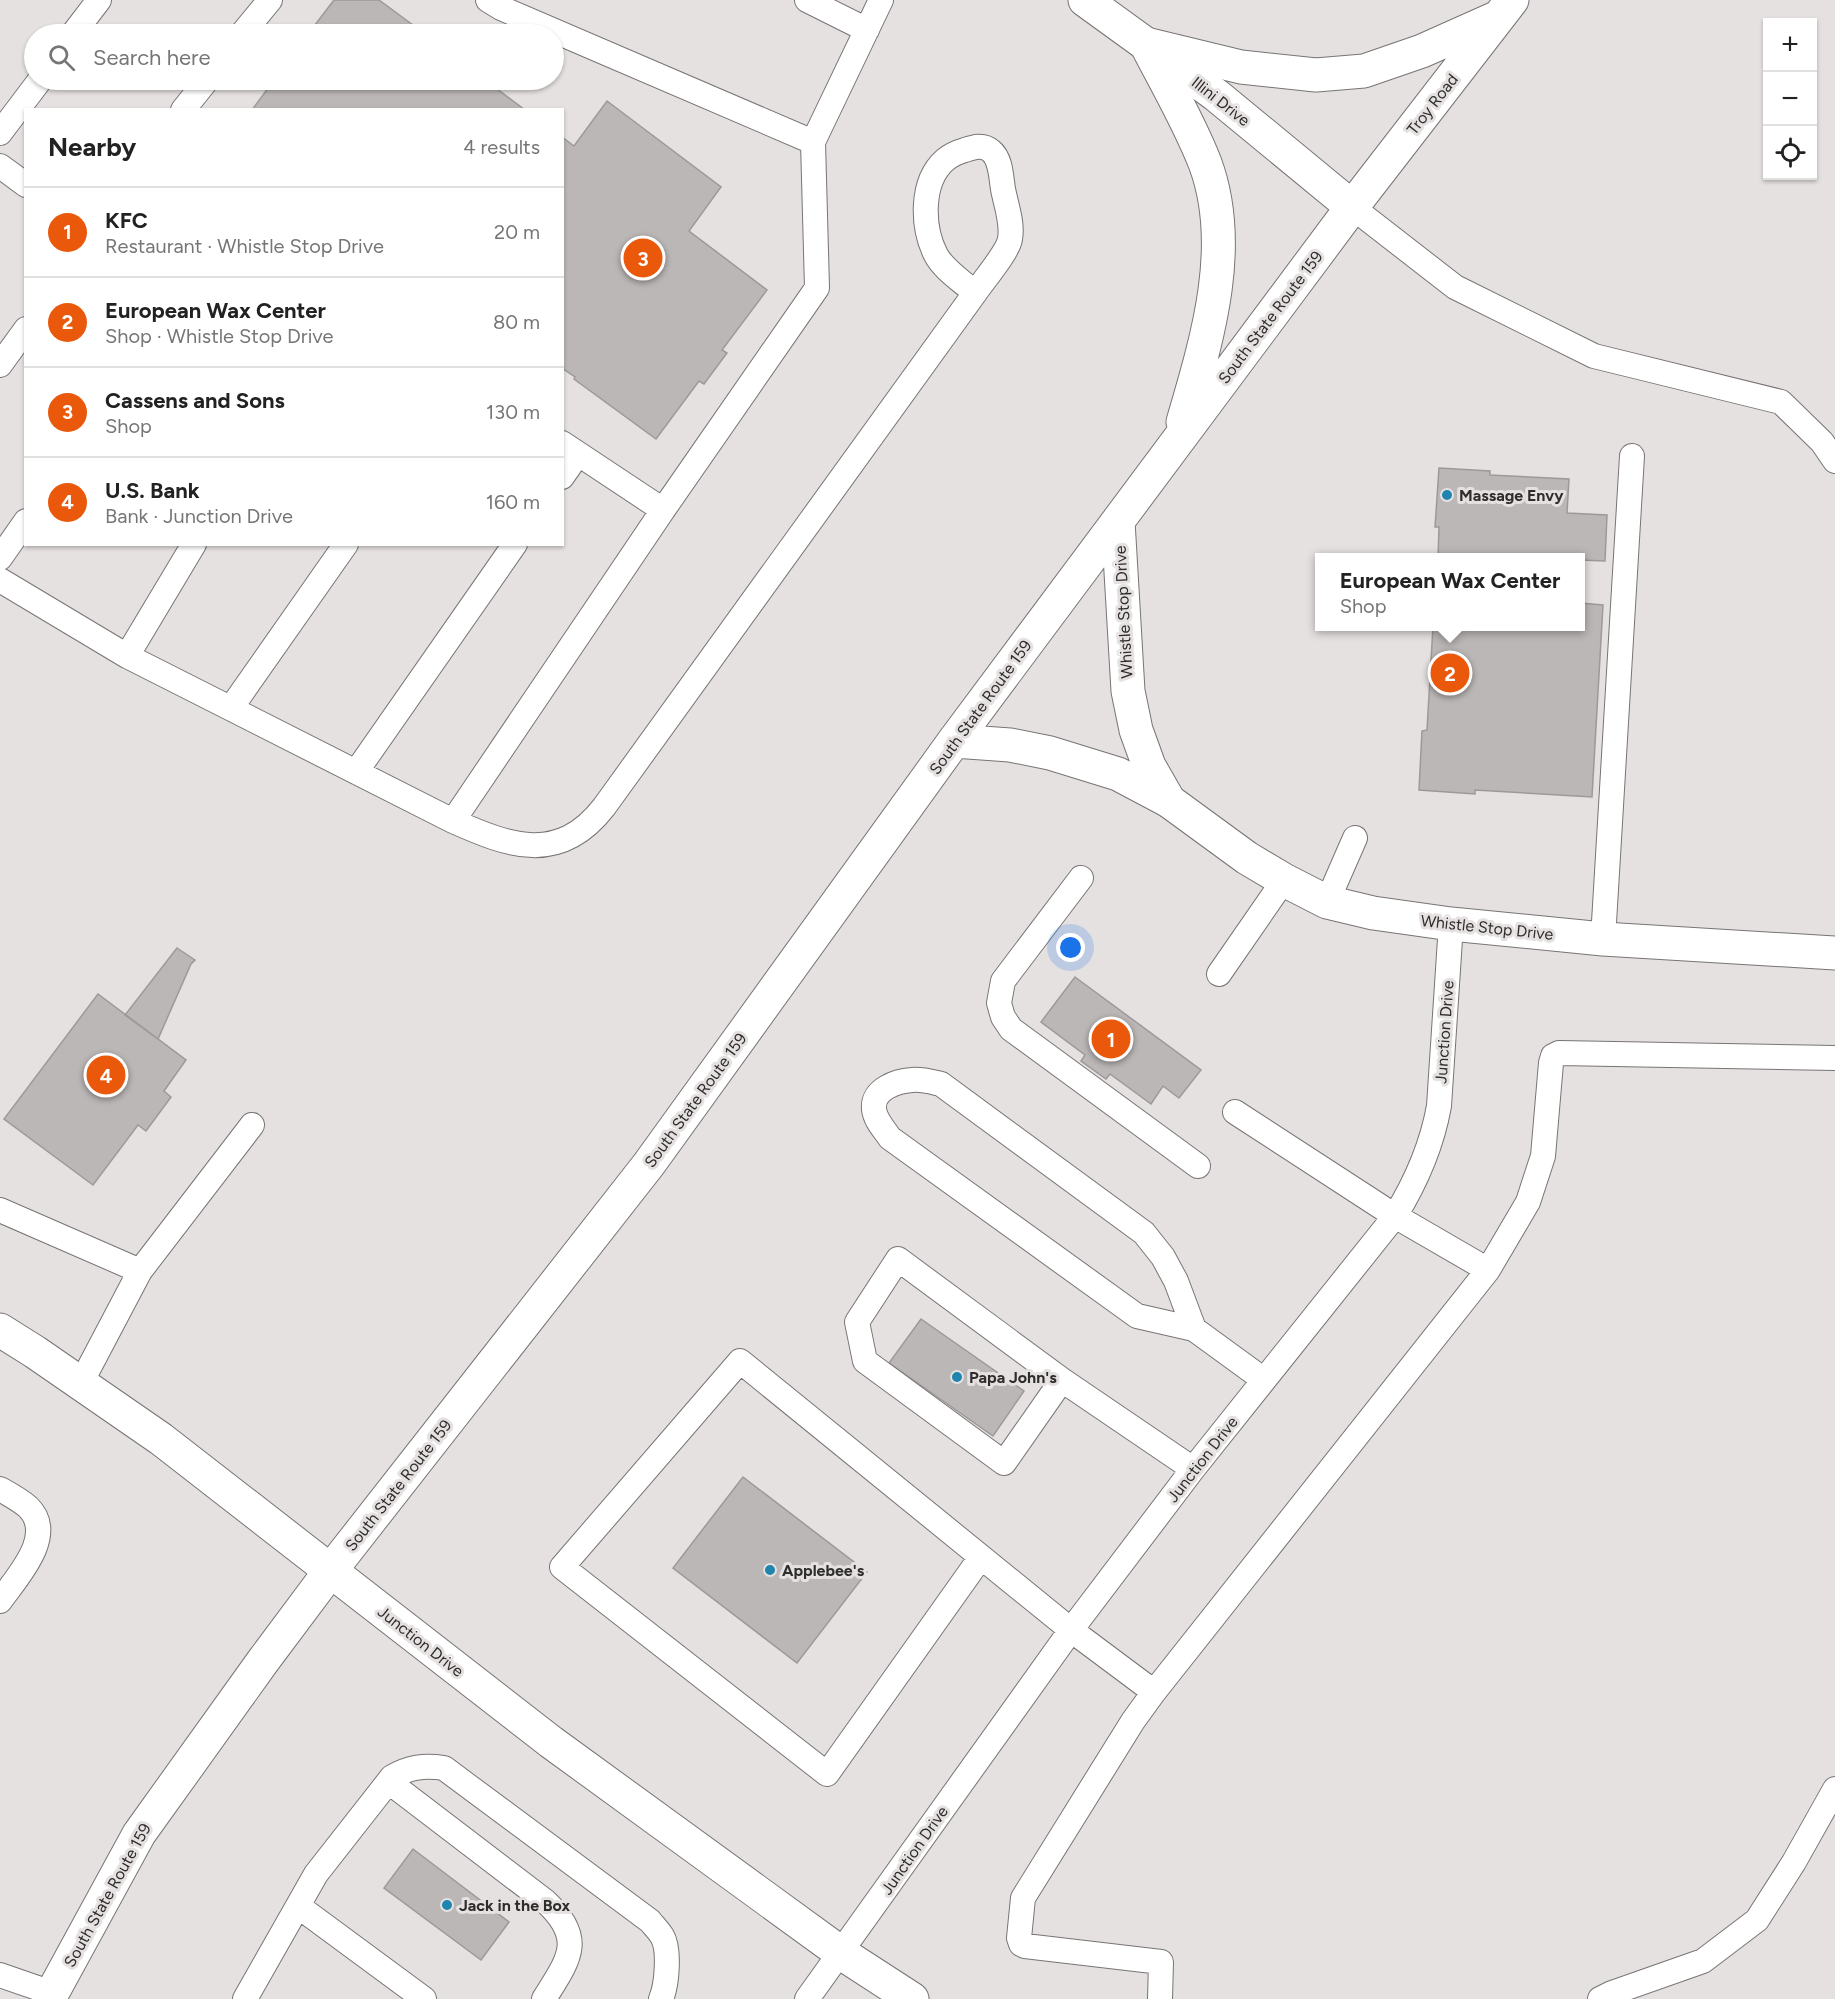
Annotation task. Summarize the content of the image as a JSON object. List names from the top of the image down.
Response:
{
  "streets": {
    "main road": [
      "Illini Drive",
      "Troy Road",
      "South State Route 159",
      "Whistle Stop Drive",
      "Junction Drive"
    ]
  },
  "crossings": [
    ["Illini Drive", "Troy Road"],
    ["Illini Drive", "South State Route 159"],
    ["Troy Road", "South State Route 159"],
    ["South State Route 159", "Whistle Stop Drive"],
    ["South State Route 159", "Junction Drive"],
    ["Whistle Stop Drive", "Junction Drive"]
  ],
  "places": [
    "Massage Envy",
    "Papa John's",
    "Applebee's",
    "Jack in the Box"
  ],
  "page": {
    "map_buttons": ["+", "−"],
    "search": "Search here",
    "heading": ["Nearby", "4 results"],
    "list": [
      {
        "mark": "1",
        "name": "KFC",
        "note": "Restaurant · Whistle Stop Drive",
        "value": "20 m"
      },
      {
        "mark": "2",
        "name": "European Wax Center",
        "note": "Shop · Whistle Stop Drive",
        "value": "80 m"
      },
      {
        "mark": "3",
        "name": "Cassens and Sons",
        "note": "Shop",
        "value": "130 m"
      },
      {
        "mark": "4",
        "name": "U.S. Bank",
        "note": "Bank · Junction Drive",
        "value": "160 m"
      }
    ],
    "pins": [
      "3",
      "2",
      "1",
      "4"
    ],
    "popup": ["European Wax Center", "Shop"]
  }
}
